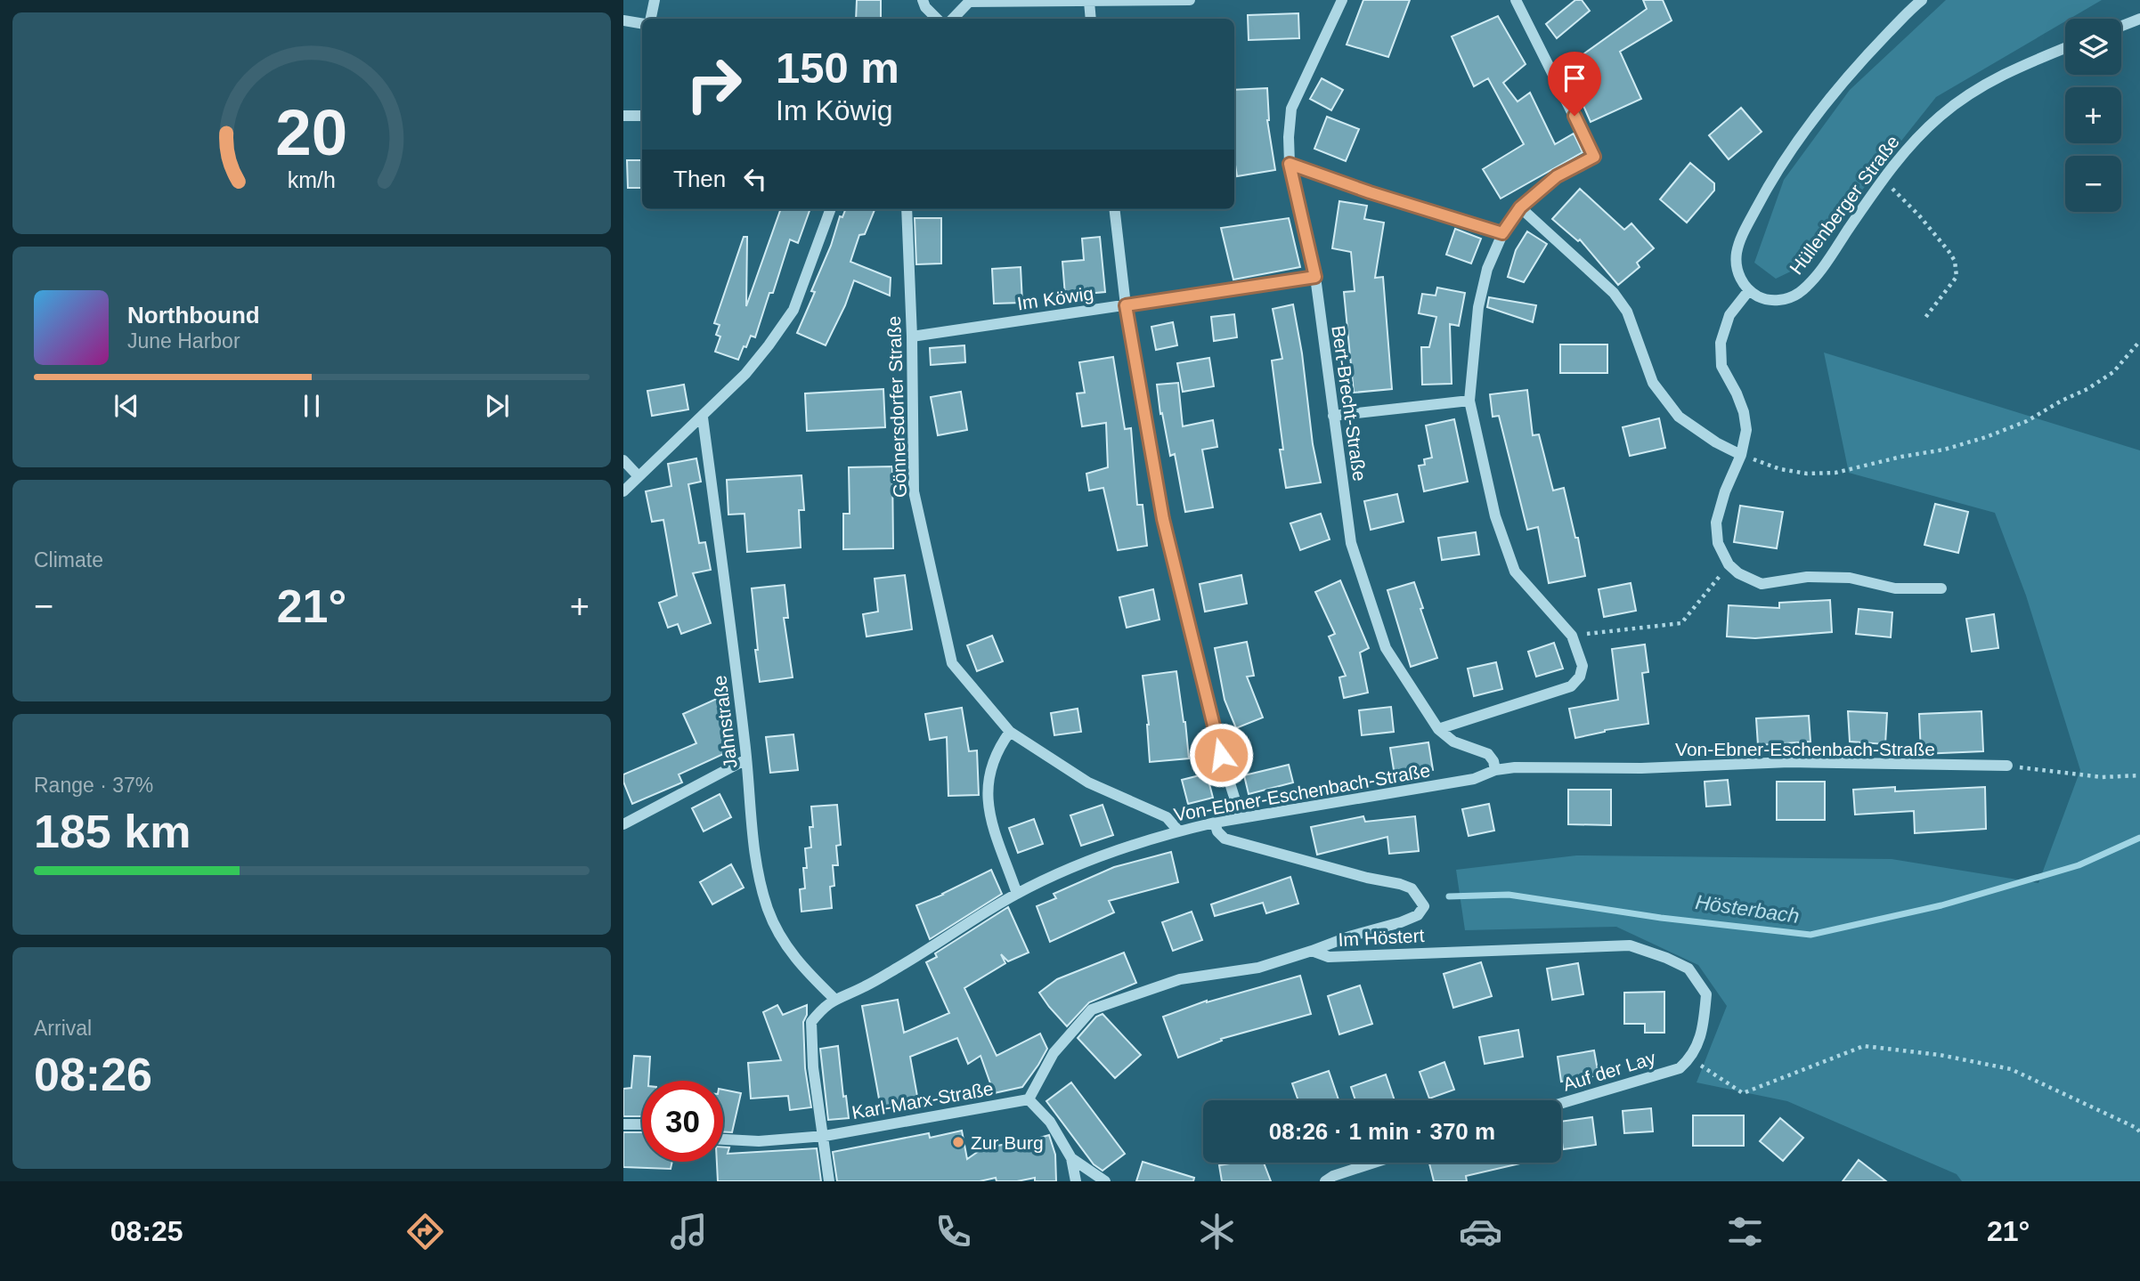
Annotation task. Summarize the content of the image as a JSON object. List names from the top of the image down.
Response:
{
  "streets": {
    "street": [
      "Hüllenberger Straße",
      "Im Köwig",
      "Bert-Brecht-Straße",
      "Gönnersdorfer Straße",
      "Jahnstraße",
      "Von-Ebner-Eschenbach-Straße",
      "Im Höstert",
      "Auf der Lay",
      "Karl-Marx-Straße"
    ]
  },
  "crossings": [
    ["Im Köwig", "Bert-Brecht-Straße"],
    ["Im Köwig", "Gönnersdorfer Straße"],
    ["Bert-Brecht-Straße", "Von-Ebner-Eschenbach-Straße"],
    ["Gönnersdorfer Straße", "Von-Ebner-Eschenbach-Straße"],
    ["Jahnstraße", "Von-Ebner-Eschenbach-Straße"],
    ["Von-Ebner-Eschenbach-Straße", "Karl-Marx-Straße"],
    ["Im Höstert", "Auf der Lay"],
    ["Im Höstert", "Karl-Marx-Straße"]
  ],
  "water": ["Hösterbach"],
  "places": ["Zur Burg"],
  "page": {
    "map_buttons": ["+", "−"],
    "turn": ["150 m", "Im Köwig"],
    "then": "Then",
    "song": ["Northbound", "June Harbor"],
    "tile": [
      "Climate",
      ["Range · 37%", "185 km"],
      ["Arrival", "08:26"]
    ],
    "heat": ["−", "21°", "+"],
    "limit": "30",
    "trip": "08:26 · 1 min · 370 m",
    "tabs": ["08:25", "21°"],
    "gauge": ["20", "km/h"]
  }
}
